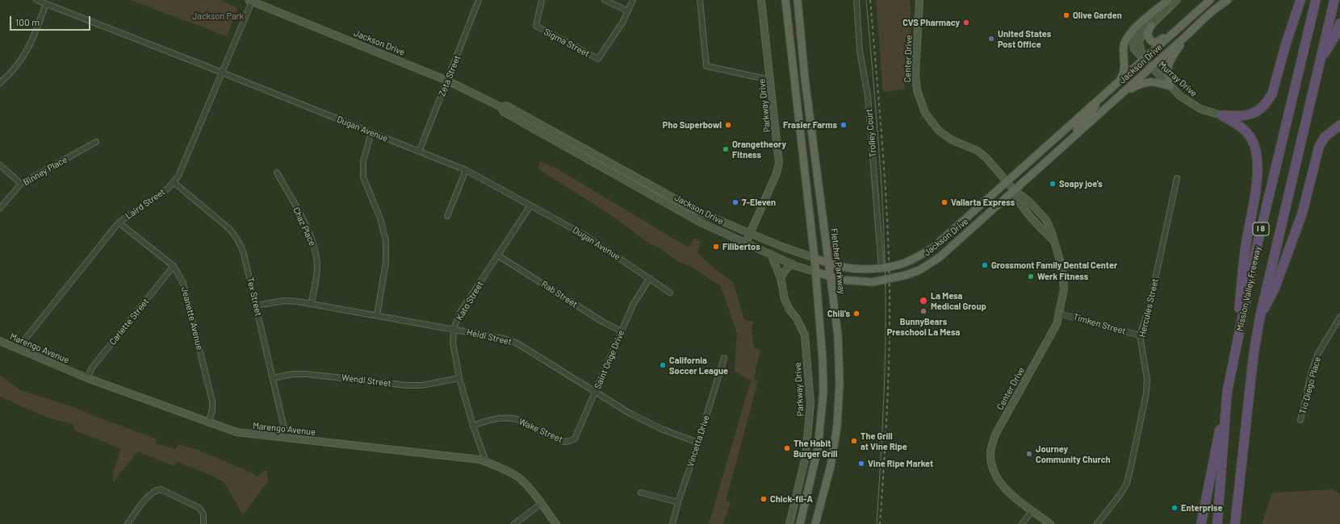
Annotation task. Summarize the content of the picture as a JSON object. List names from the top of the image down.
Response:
{
  "streets": {
    "highway": ["I 8", "Mission Valley Freeway"],
    "main road": [
      "Jackson Drive",
      "Center Drive",
      "Murray Drive",
      "Parkway Drive",
      "Fletcher Parkway",
      "Marengo Avenue"
    ],
    "street": [
      "Sigma Street",
      "Zeta Street",
      "Dugan Avenue",
      "Trolley Court",
      "Binney Place",
      "Laird Street",
      "Chaz Place",
      "Rab Street",
      "Tex Street",
      "Kato Street",
      "Hercules Street",
      "Jeanette Avenue",
      "Carlette Street",
      "Timken Street",
      "Heidi Street",
      "Saint Onge Drive",
      "Wendi Street",
      "Tio Diego Place",
      "Wake Street",
      "Vincetta Drive"
    ]
  },
  "crossings": [
    ["Jackson Drive", "Center Drive"],
    ["Jackson Drive", "Zeta Street"],
    ["Jackson Drive", "Murray Drive"],
    ["Jackson Drive", "Parkway Drive"],
    ["Jackson Drive", "Trolley Court"],
    ["Jackson Drive", "Laird Street"],
    ["Jackson Drive", "Fletcher Parkway"],
    ["Center Drive", "Timken Street"],
    ["Zeta Street", "Dugan Avenue"],
    ["Dugan Avenue", "Laird Street"],
    ["Dugan Avenue", "Kato Street"],
    ["Dugan Avenue", "Saint Onge Drive"],
    ["Laird Street", "Tex Street"],
    ["Laird Street", "Jeanette Avenue"],
    ["Laird Street", "Marengo Avenue"],
    ["Chaz Place", "Heidi Street"],
    ["Rab Street", "Kato Street"],
    ["Rab Street", "Saint Onge Drive"],
    ["Tex Street", "Heidi Street"],
    ["Tex Street", "Marengo Avenue"],
    ["Tex Street", "Wendi Street"],
    ["Kato Street", "Heidi Street"],
    ["Kato Street", "Marengo Avenue"],
    ["Kato Street", "Wendi Street"],
    ["Kato Street", "Wake Street"],
    ["Hercules Street", "Timken Street"],
    ["Jeanette Avenue", "Carlette Street"],
    ["Jeanette Avenue", "Marengo Avenue"],
    ["Carlette Street", "Marengo Avenue"],
    ["Heidi Street", "Saint Onge Drive"],
    ["Heidi Street", "Vincetta Drive"],
    ["Saint Onge Drive", "Wake Street"]
  ],
  "parks": ["Jackson Park"],
  "places": [
    "Olive Garden",
    "CVS Pharmacy",
    "United States Post Office",
    "Pho Superbowl",
    "Frasier Farms",
    "Orangetheory Fitness",
    "Soapy joe's",
    "7-Eleven",
    "Vallarta Express",
    "Filibertos",
    "Grossmont Family Dental Center",
    "Werk Fitness",
    "La Mesa Medical Group",
    "BunnyBears Preschool La Mesa",
    "Chili's",
    "California Soccer League",
    "The Grill at Vine Ripe",
    "The Habit Burger Grill",
    "Journey Community Church",
    "Vine Ripe Market",
    "Chick-fil-A",
    "Enterprise"
  ],
  "scale_bar": "100 m"
}
